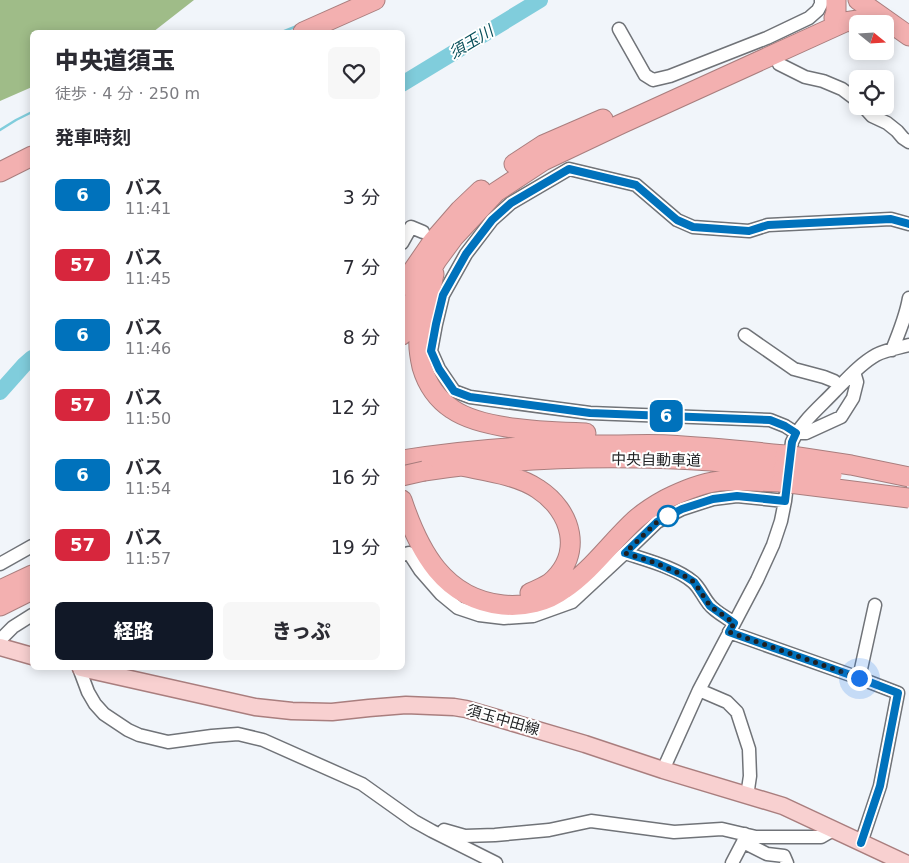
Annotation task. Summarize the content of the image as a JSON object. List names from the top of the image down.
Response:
{
  "streets": {
    "highway": ["中央自動車道"],
    "main road": ["須玉中田線"]
  },
  "water": ["須玉川"],
  "lines": ["bus line 6"],
  "north": "right",
  "page": {
    "on_map": "6",
    "heading": [
      ["中央道須玉", "徒歩 · 4 分 · 250 m"],
      "発車時刻"
    ],
    "list": [
      {
        "mark": "6",
        "name": "バス",
        "note": "11:41",
        "value": "3 分"
      },
      {
        "mark": "57",
        "name": "バス",
        "note": "11:45",
        "value": "7 分"
      },
      {
        "mark": "6",
        "name": "バス",
        "note": "11:46",
        "value": "8 分"
      },
      {
        "mark": "57",
        "name": "バス",
        "note": "11:50",
        "value": "12 分"
      },
      {
        "mark": "6",
        "name": "バス",
        "note": "11:54",
        "value": "16 分"
      },
      {
        "mark": "57",
        "name": "バス",
        "note": "11:57",
        "value": "19 分"
      }
    ],
    "buttons": ["経路", "きっぷ"]
  }
}
